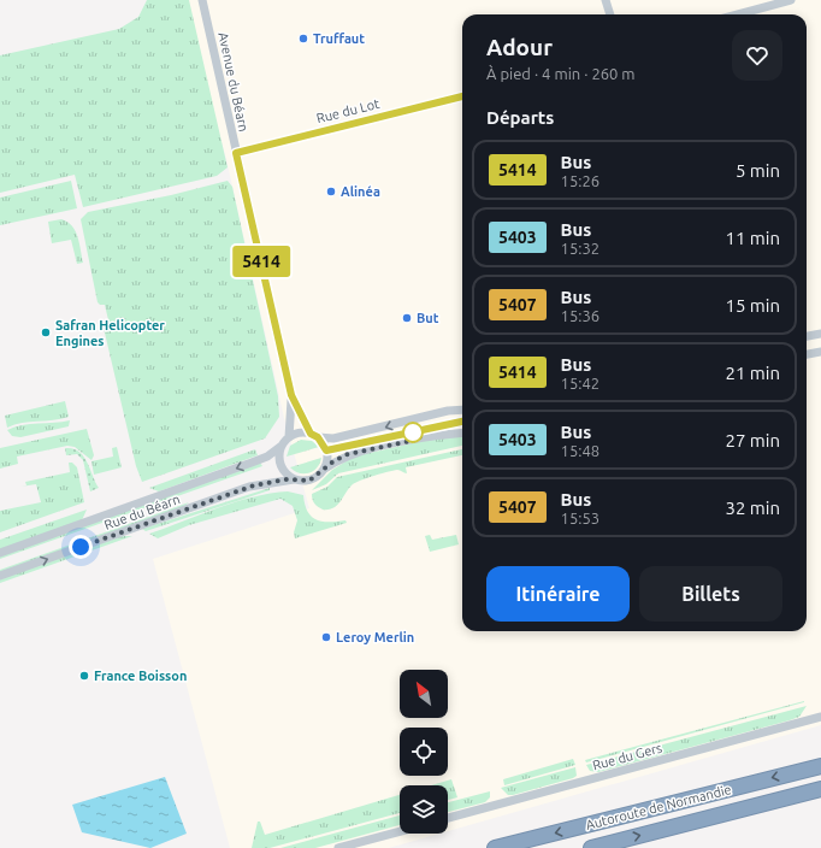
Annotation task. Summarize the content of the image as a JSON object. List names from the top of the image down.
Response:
{
  "streets": {
    "highway": ["Autoroute de Normandie"],
    "street": [
      "Avenue du Béarn",
      "Rue du Lot",
      "Rue du Béarn",
      "Rue du Gers"
    ]
  },
  "crossings": [
    ["Avenue du Béarn", "Rue du Lot"],
    ["Avenue du Béarn", "Rue du Béarn"]
  ],
  "places": [
    "Truffaut",
    "Alinéa",
    "But",
    "Safran Helicopter Engines",
    "Leroy Merlin",
    "France Boisson"
  ],
  "lines": ["bus line 5414"],
  "north": "top left",
  "page": {
    "on_map": "5414",
    "heading": [
      ["Adour", "À pied · 4 min · 260 m"],
      "Départs"
    ],
    "list": [
      {
        "mark": "5414",
        "name": "Bus",
        "note": "15:26",
        "value": "5 min"
      },
      {
        "mark": "5403",
        "name": "Bus",
        "note": "15:32",
        "value": "11 min"
      },
      {
        "mark": "5407",
        "name": "Bus",
        "note": "15:36",
        "value": "15 min"
      },
      {
        "mark": "5414",
        "name": "Bus",
        "note": "15:42",
        "value": "21 min"
      },
      {
        "mark": "5403",
        "name": "Bus",
        "note": "15:48",
        "value": "27 min"
      },
      {
        "mark": "5407",
        "name": "Bus",
        "note": "15:53",
        "value": "32 min"
      }
    ],
    "buttons": ["Itinéraire", "Billets"]
  }
}
